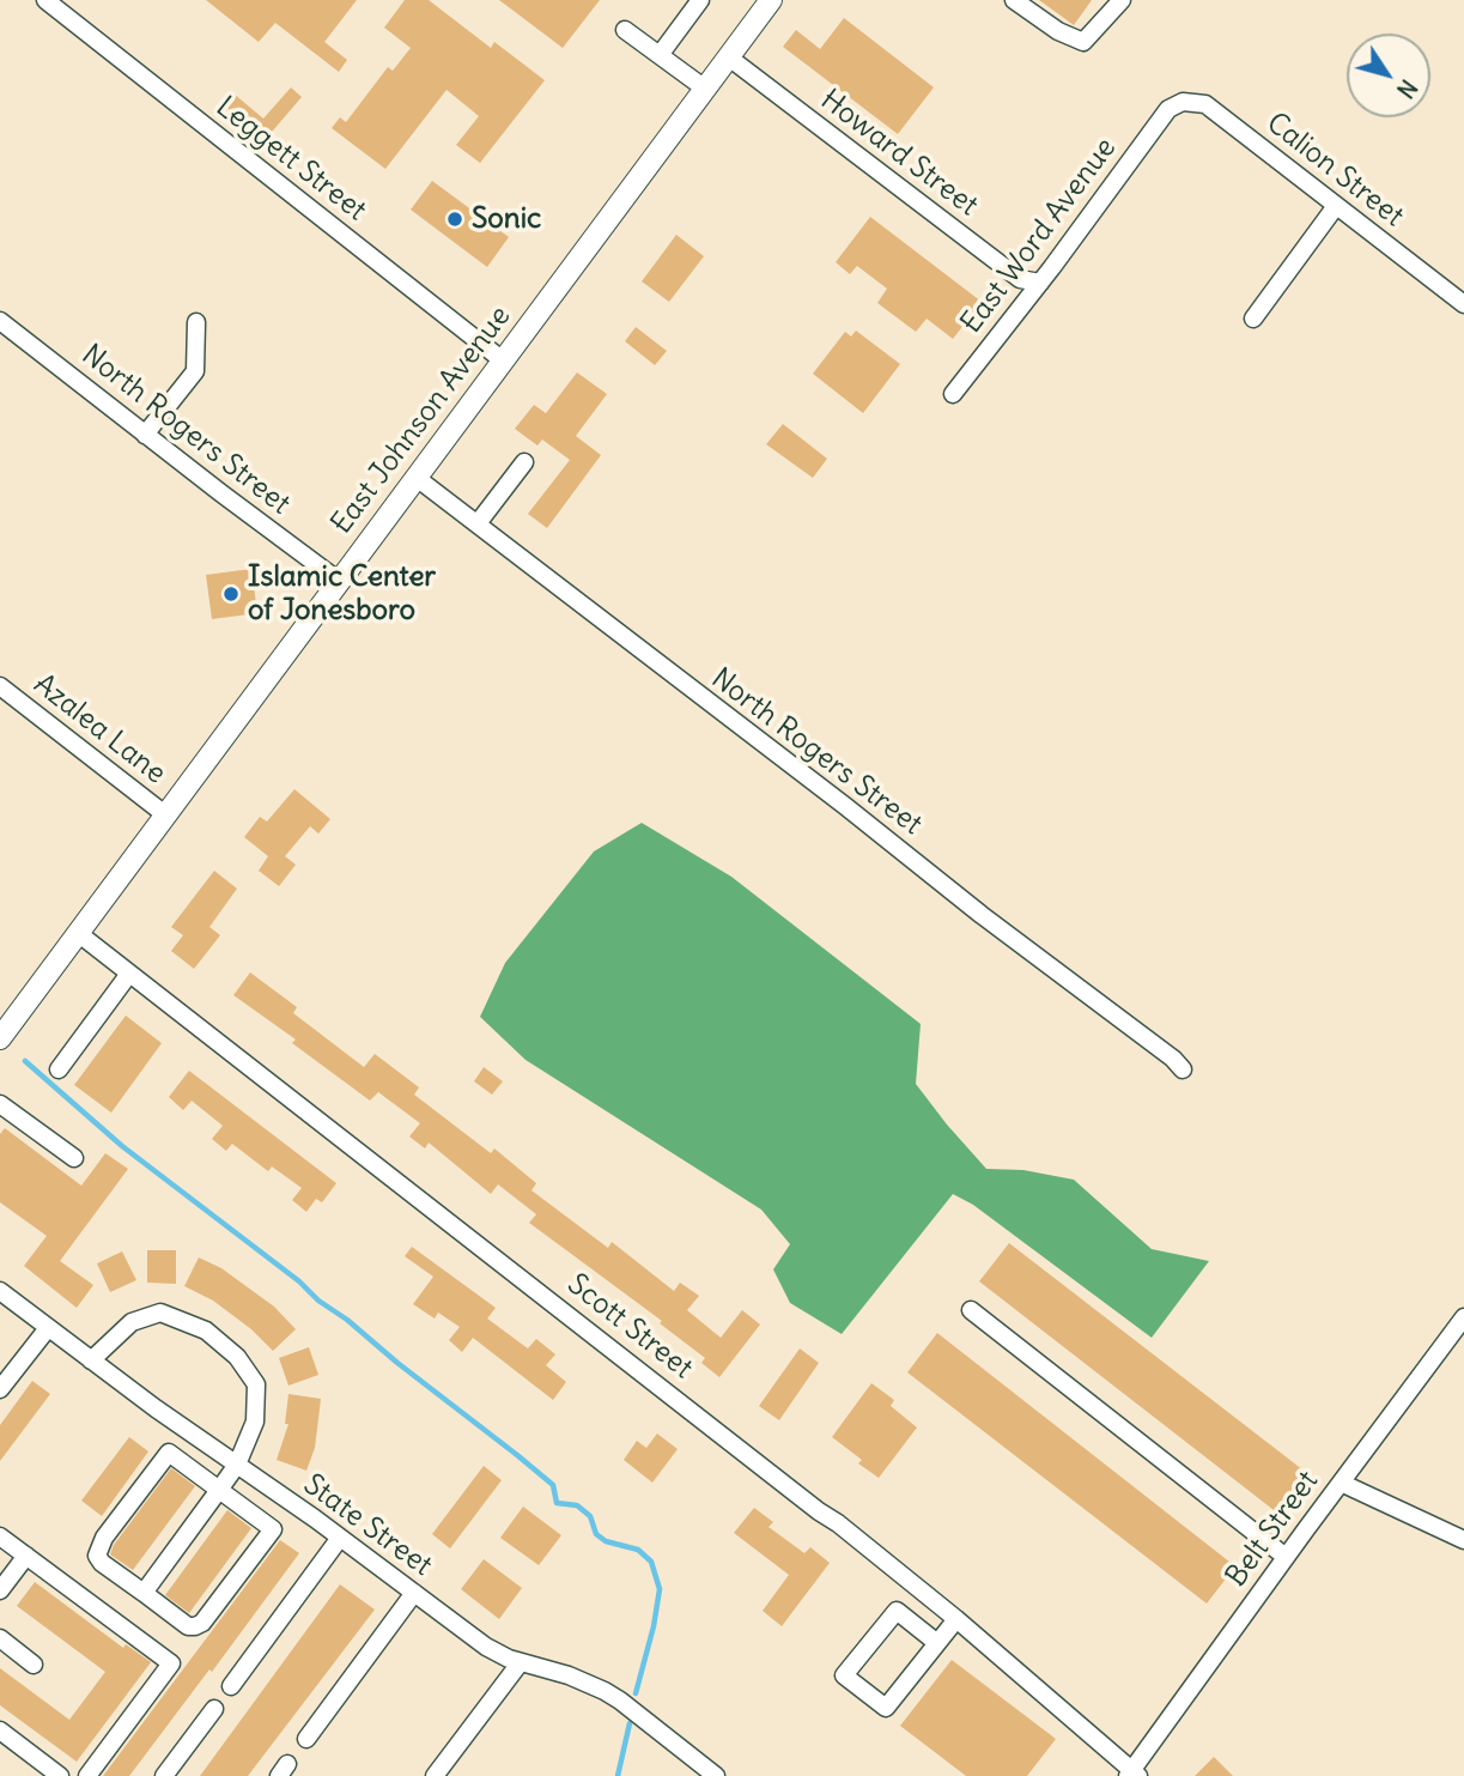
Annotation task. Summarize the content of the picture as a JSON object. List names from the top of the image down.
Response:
{
  "streets": {
    "main road": ["East Johnson Avenue"],
    "street": [
      "Howard Street",
      "Leggett Street",
      "Calion Street",
      "East Word Avenue",
      "North Rogers Street",
      "Azalea Lane",
      "Scott Street",
      "State Street",
      "Belt Street"
    ]
  },
  "crossings": [
    ["Howard Street", "East Word Avenue"],
    ["Howard Street", "East Johnson Avenue"],
    ["Leggett Street", "East Johnson Avenue"],
    ["Calion Street", "East Word Avenue"],
    ["East Johnson Avenue", "North Rogers Street"],
    ["East Johnson Avenue", "Azalea Lane"],
    ["East Johnson Avenue", "Scott Street"],
    ["Scott Street", "Belt Street"]
  ],
  "places": ["Sonic", "Islamic Center of Jonesboro"],
  "north": "bottom right"
}
